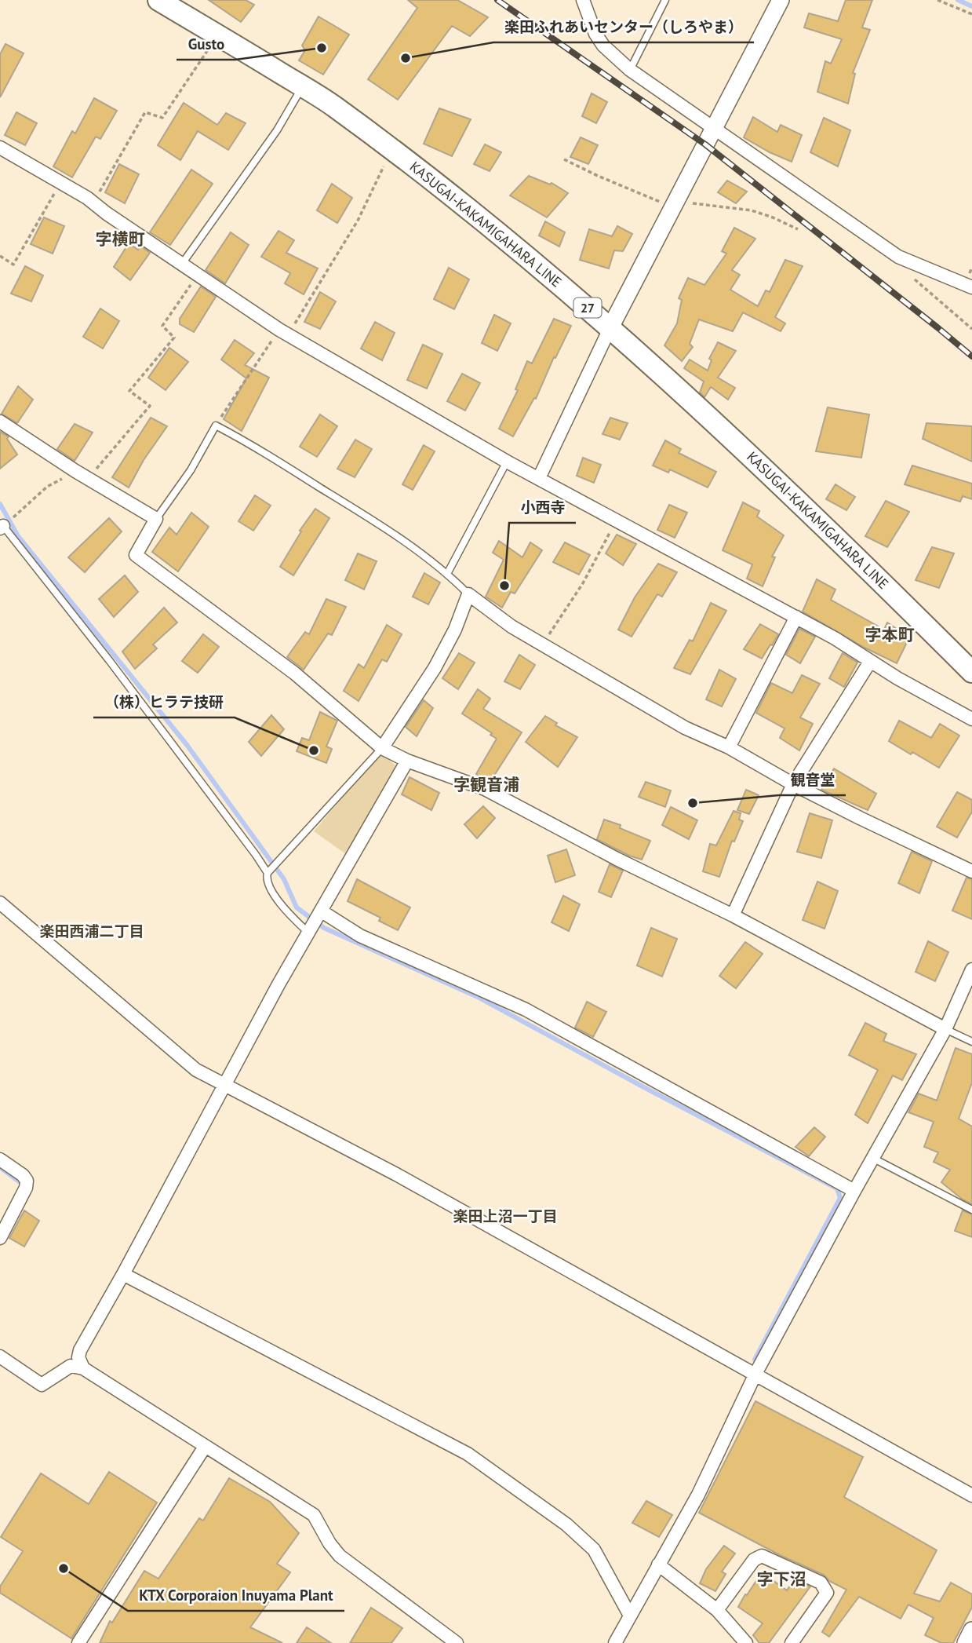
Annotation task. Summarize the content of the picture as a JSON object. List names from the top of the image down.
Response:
{
  "streets": {
    "main road": ["KASUGAI-KAKAMIGAHARA LINE", "27"]
  },
  "districts": [
    "字横町",
    "字本町",
    "字観音浦",
    "楽田西浦二丁目",
    "楽田上沼一丁目",
    "字下沼"
  ],
  "places": [
    "Gusto",
    "楽田ふれあいセンター（しろやま）",
    "小西寺",
    "（株）ヒラテ技研",
    "観音堂",
    "KTX Corporaion Inuyama Plant"
  ]
}
